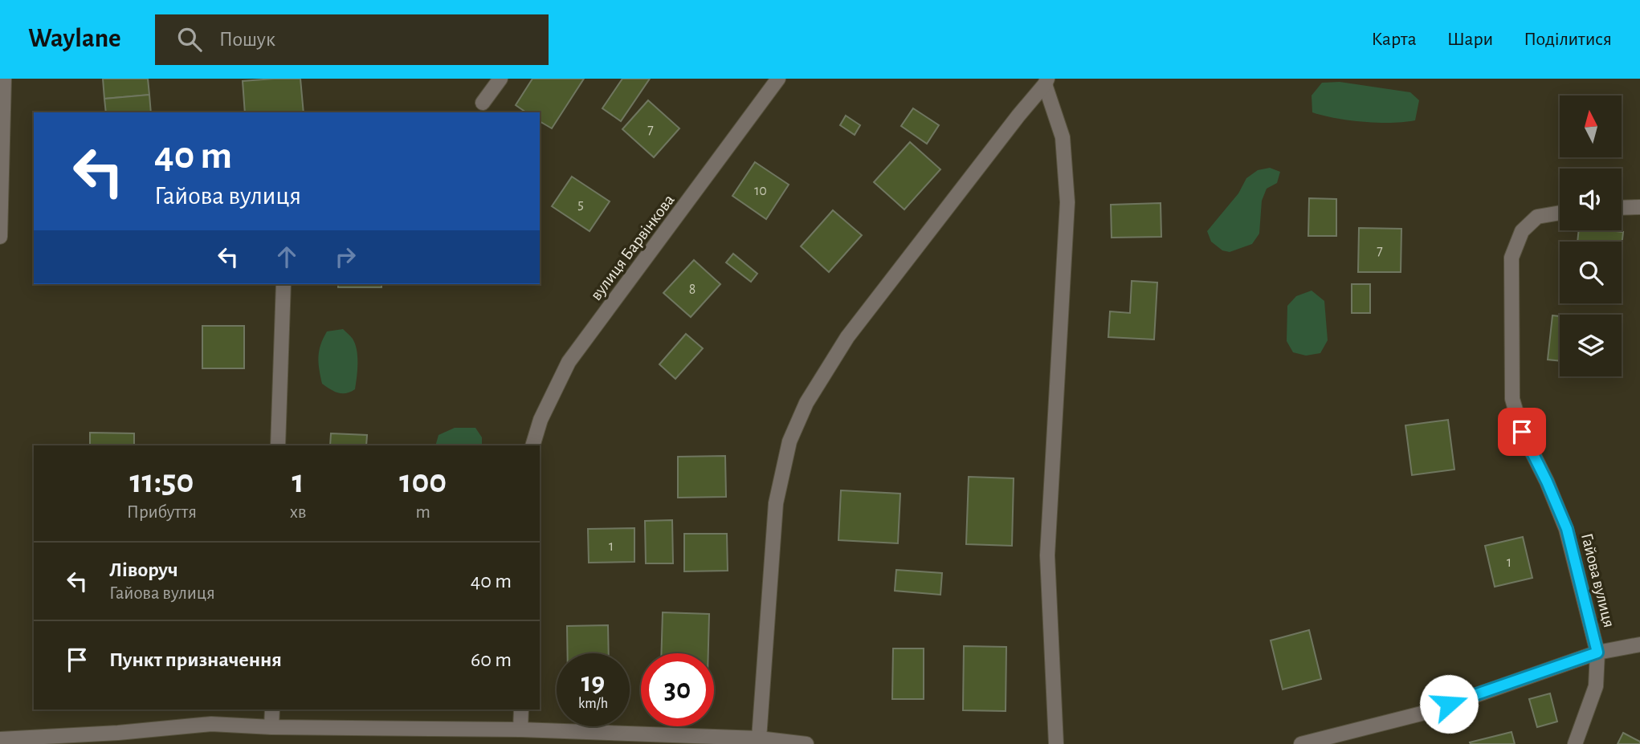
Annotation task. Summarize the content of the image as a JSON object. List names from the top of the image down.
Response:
{
  "streets": {
    "street": ["вулиця Барвінкова", "Гайова вулиця"]
  },
  "house_numbers": [
    "7",
    "10",
    "5",
    "7",
    "8",
    "1",
    "1"
  ],
  "north": "top",
  "page": {
    "header": "Waylane",
    "search": "Пошук",
    "nav": ["Карта", "Шари", "Поділитися"],
    "turn": ["40 m", "Гайова вулиця"],
    "eta": [
      "11:50",
      "Прибуття",
      "1",
      "хв",
      "100",
      "m"
    ],
    "list": [
      {
        "name": "Ліворуч",
        "note": "Гайова вулиця",
        "value": "40 m"
      },
      {
        "name": "Пункт призначення",
        "value": "60 m"
      }
    ],
    "speed": "19 km/h",
    "limit": "30"
  }
}
